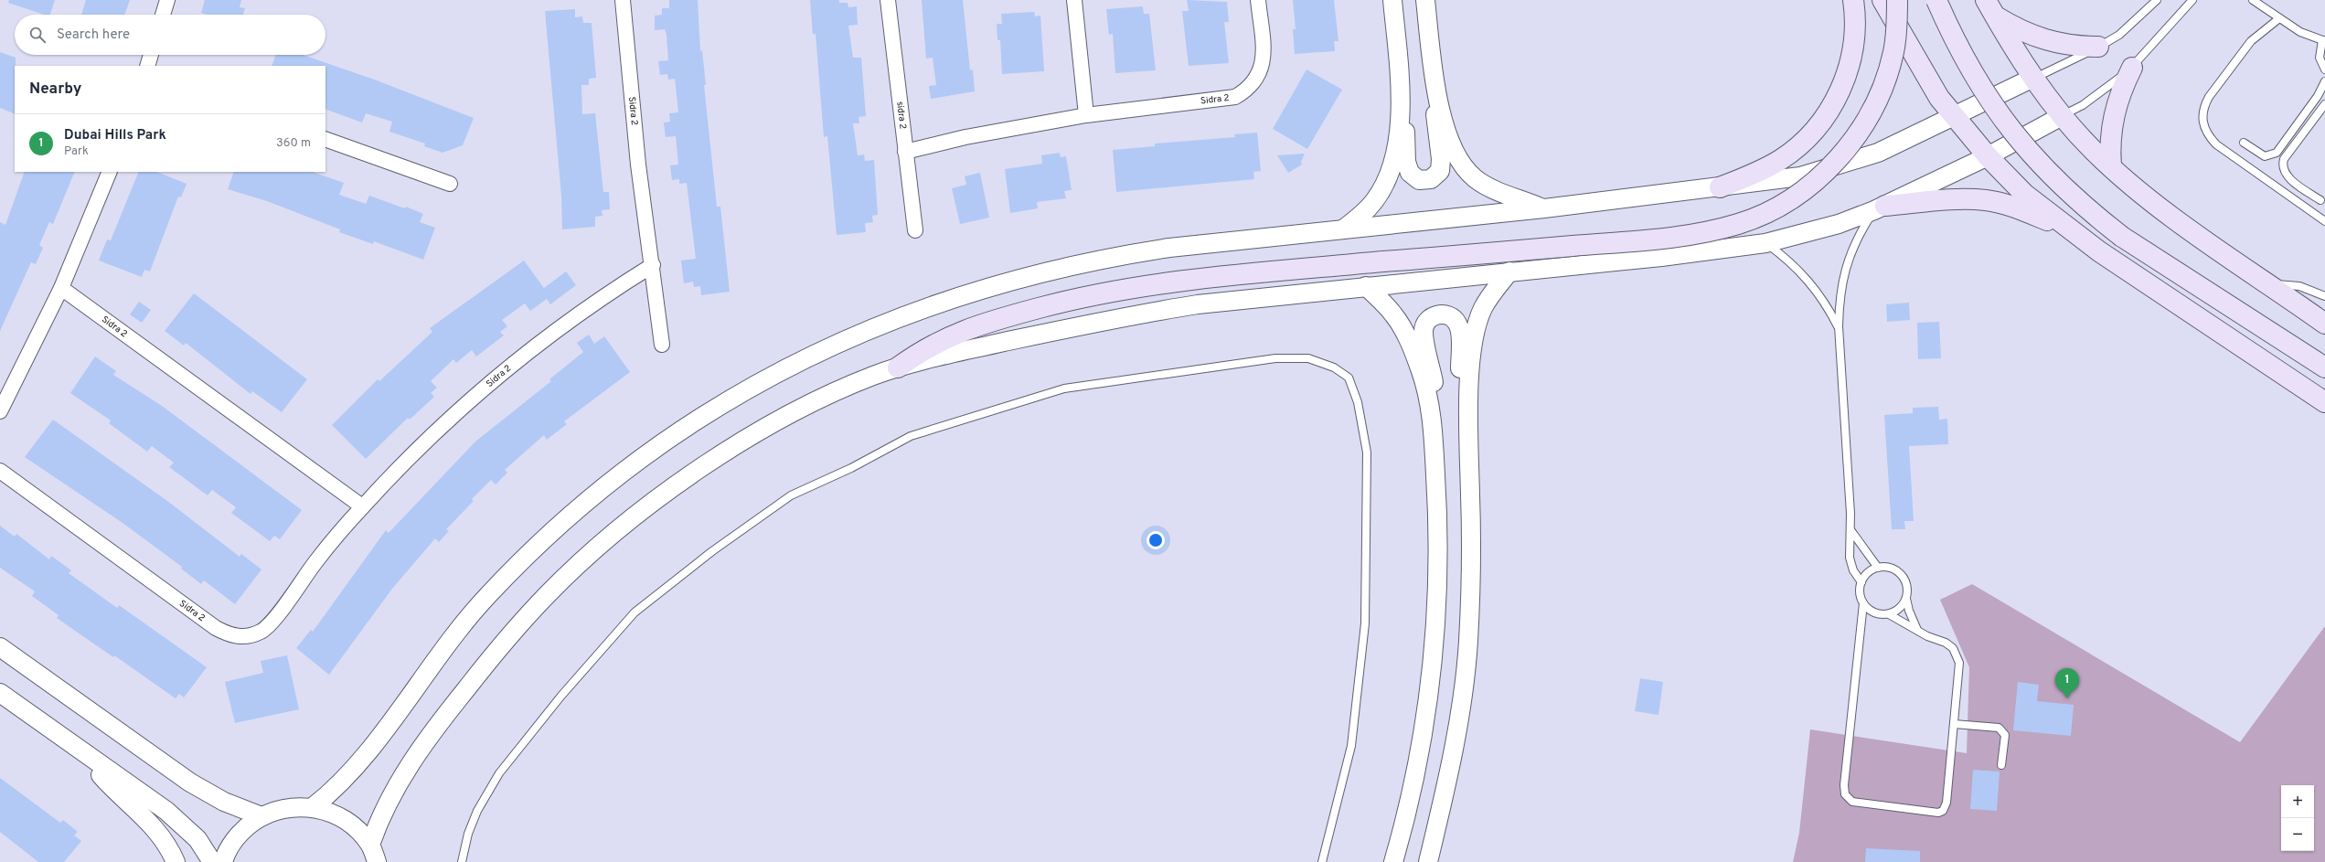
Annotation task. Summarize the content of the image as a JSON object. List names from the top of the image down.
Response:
{
  "streets": {
    "street": ["Sidra 2", "sidra 2"]
  },
  "crossings": [
    ["Sidra 2", "sidra 2"]
  ],
  "page": {
    "search": "Search here",
    "heading": "Nearby",
    "list": [
      {
        "mark": "1",
        "name": "Dubai Hills Park",
        "note": "Park",
        "value": "360 m"
      }
    ],
    "pins": "1",
    "map_buttons": ["+", "−"]
  }
}
